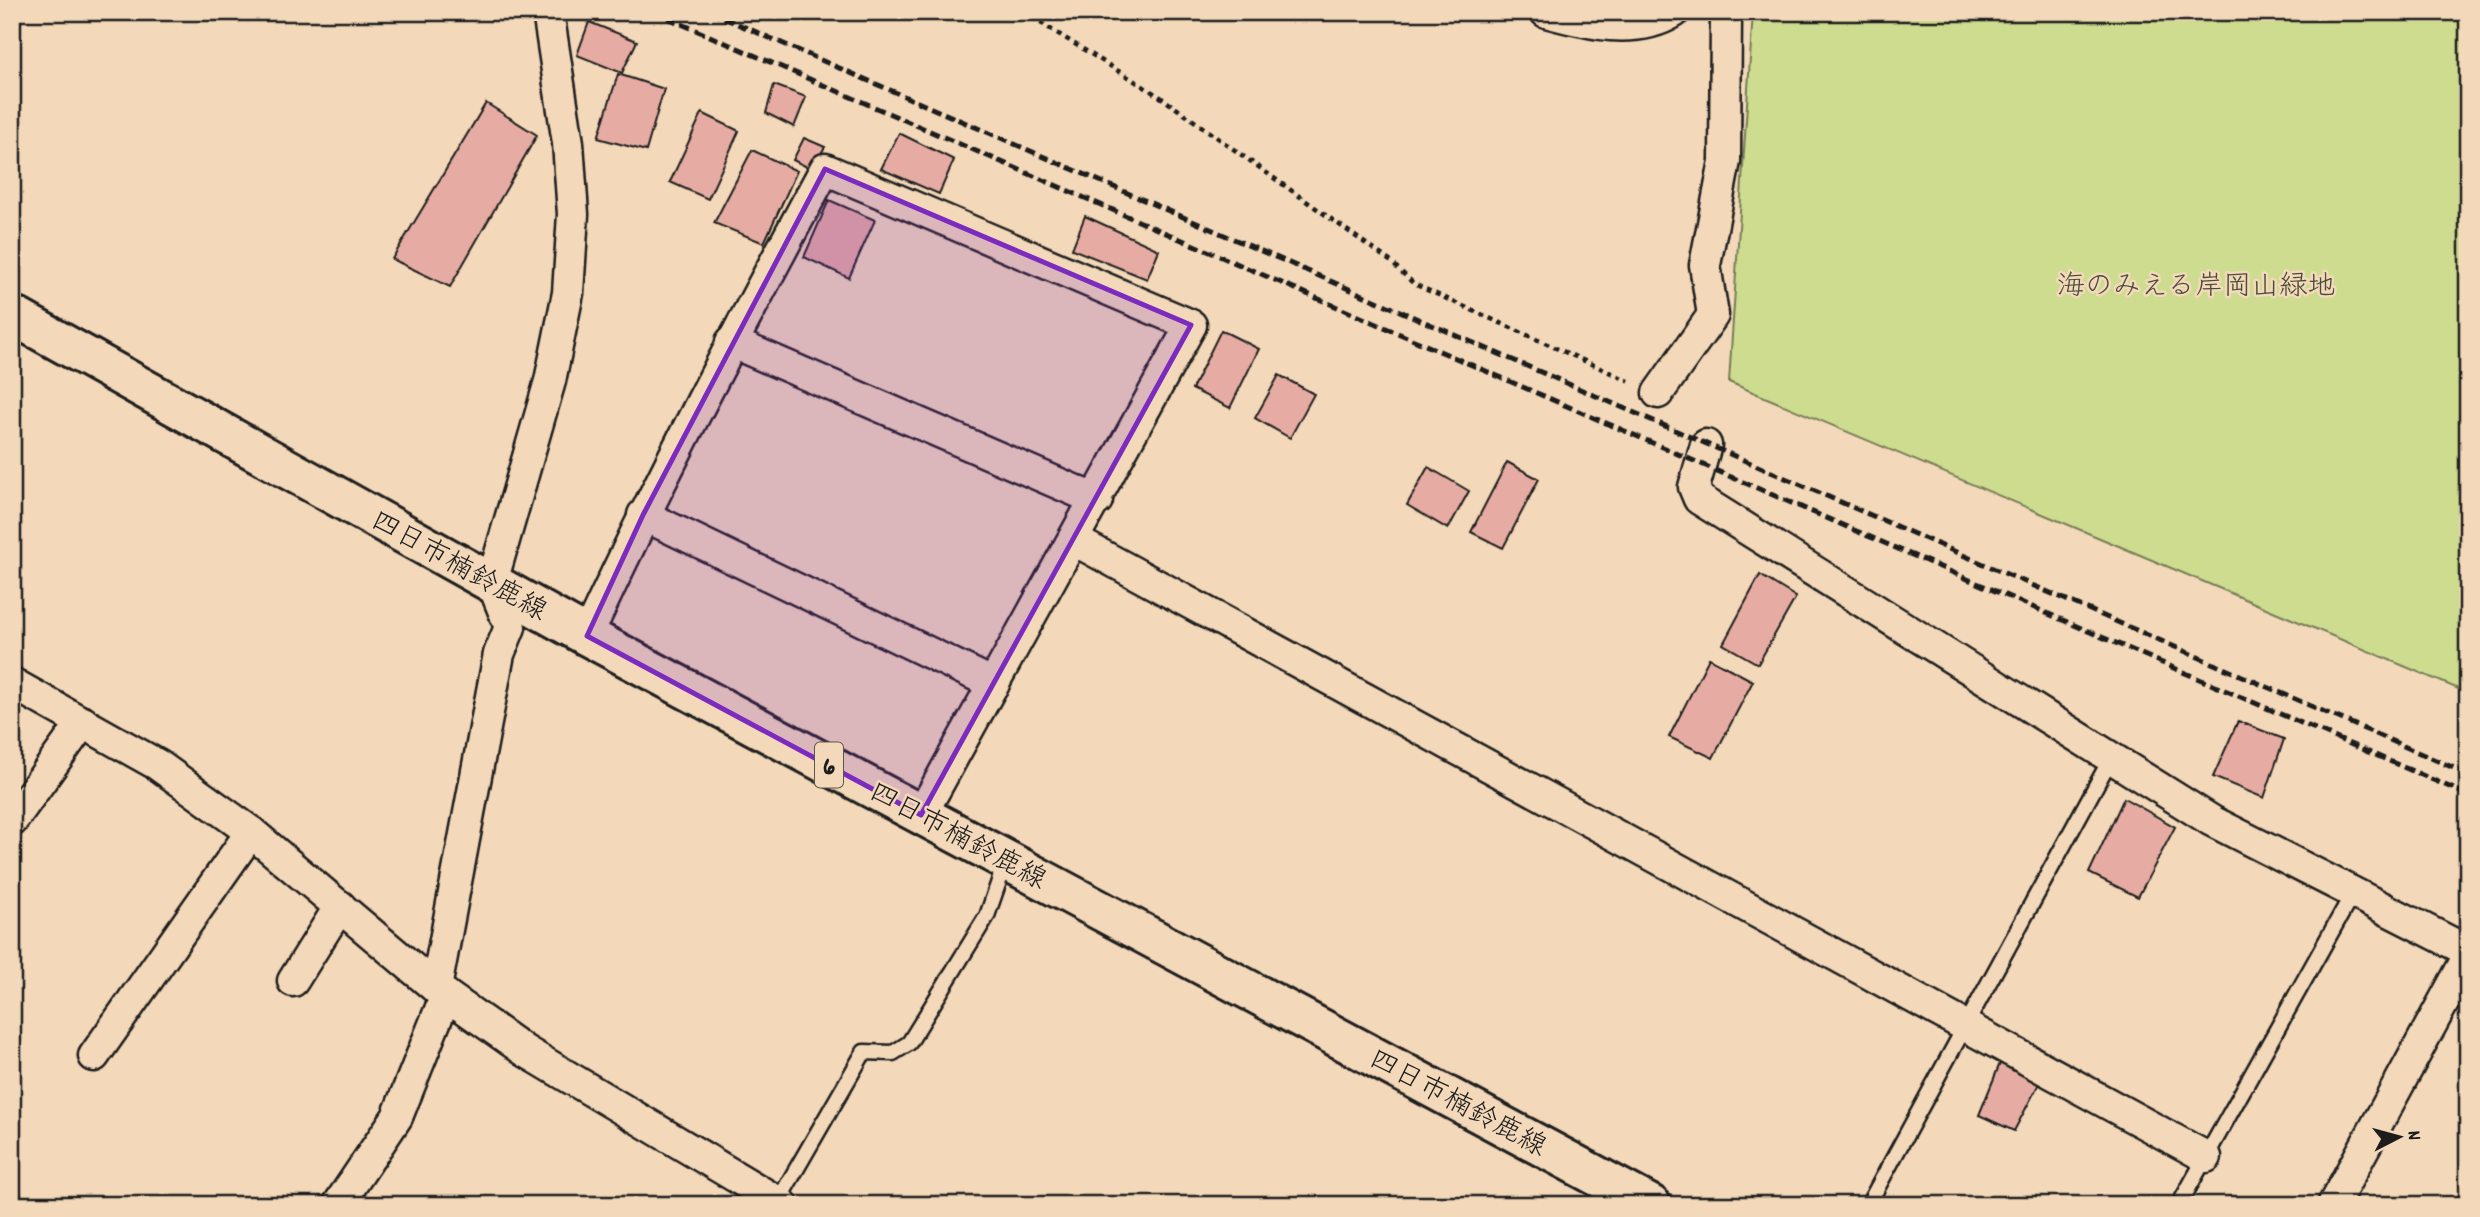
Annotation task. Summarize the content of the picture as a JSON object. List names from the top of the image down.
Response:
{
  "streets": {
    "main road": ["四日市楠鈴鹿線", "6"]
  },
  "parks": ["海のみえる岸岡山緑地"],
  "north": "right"
}
